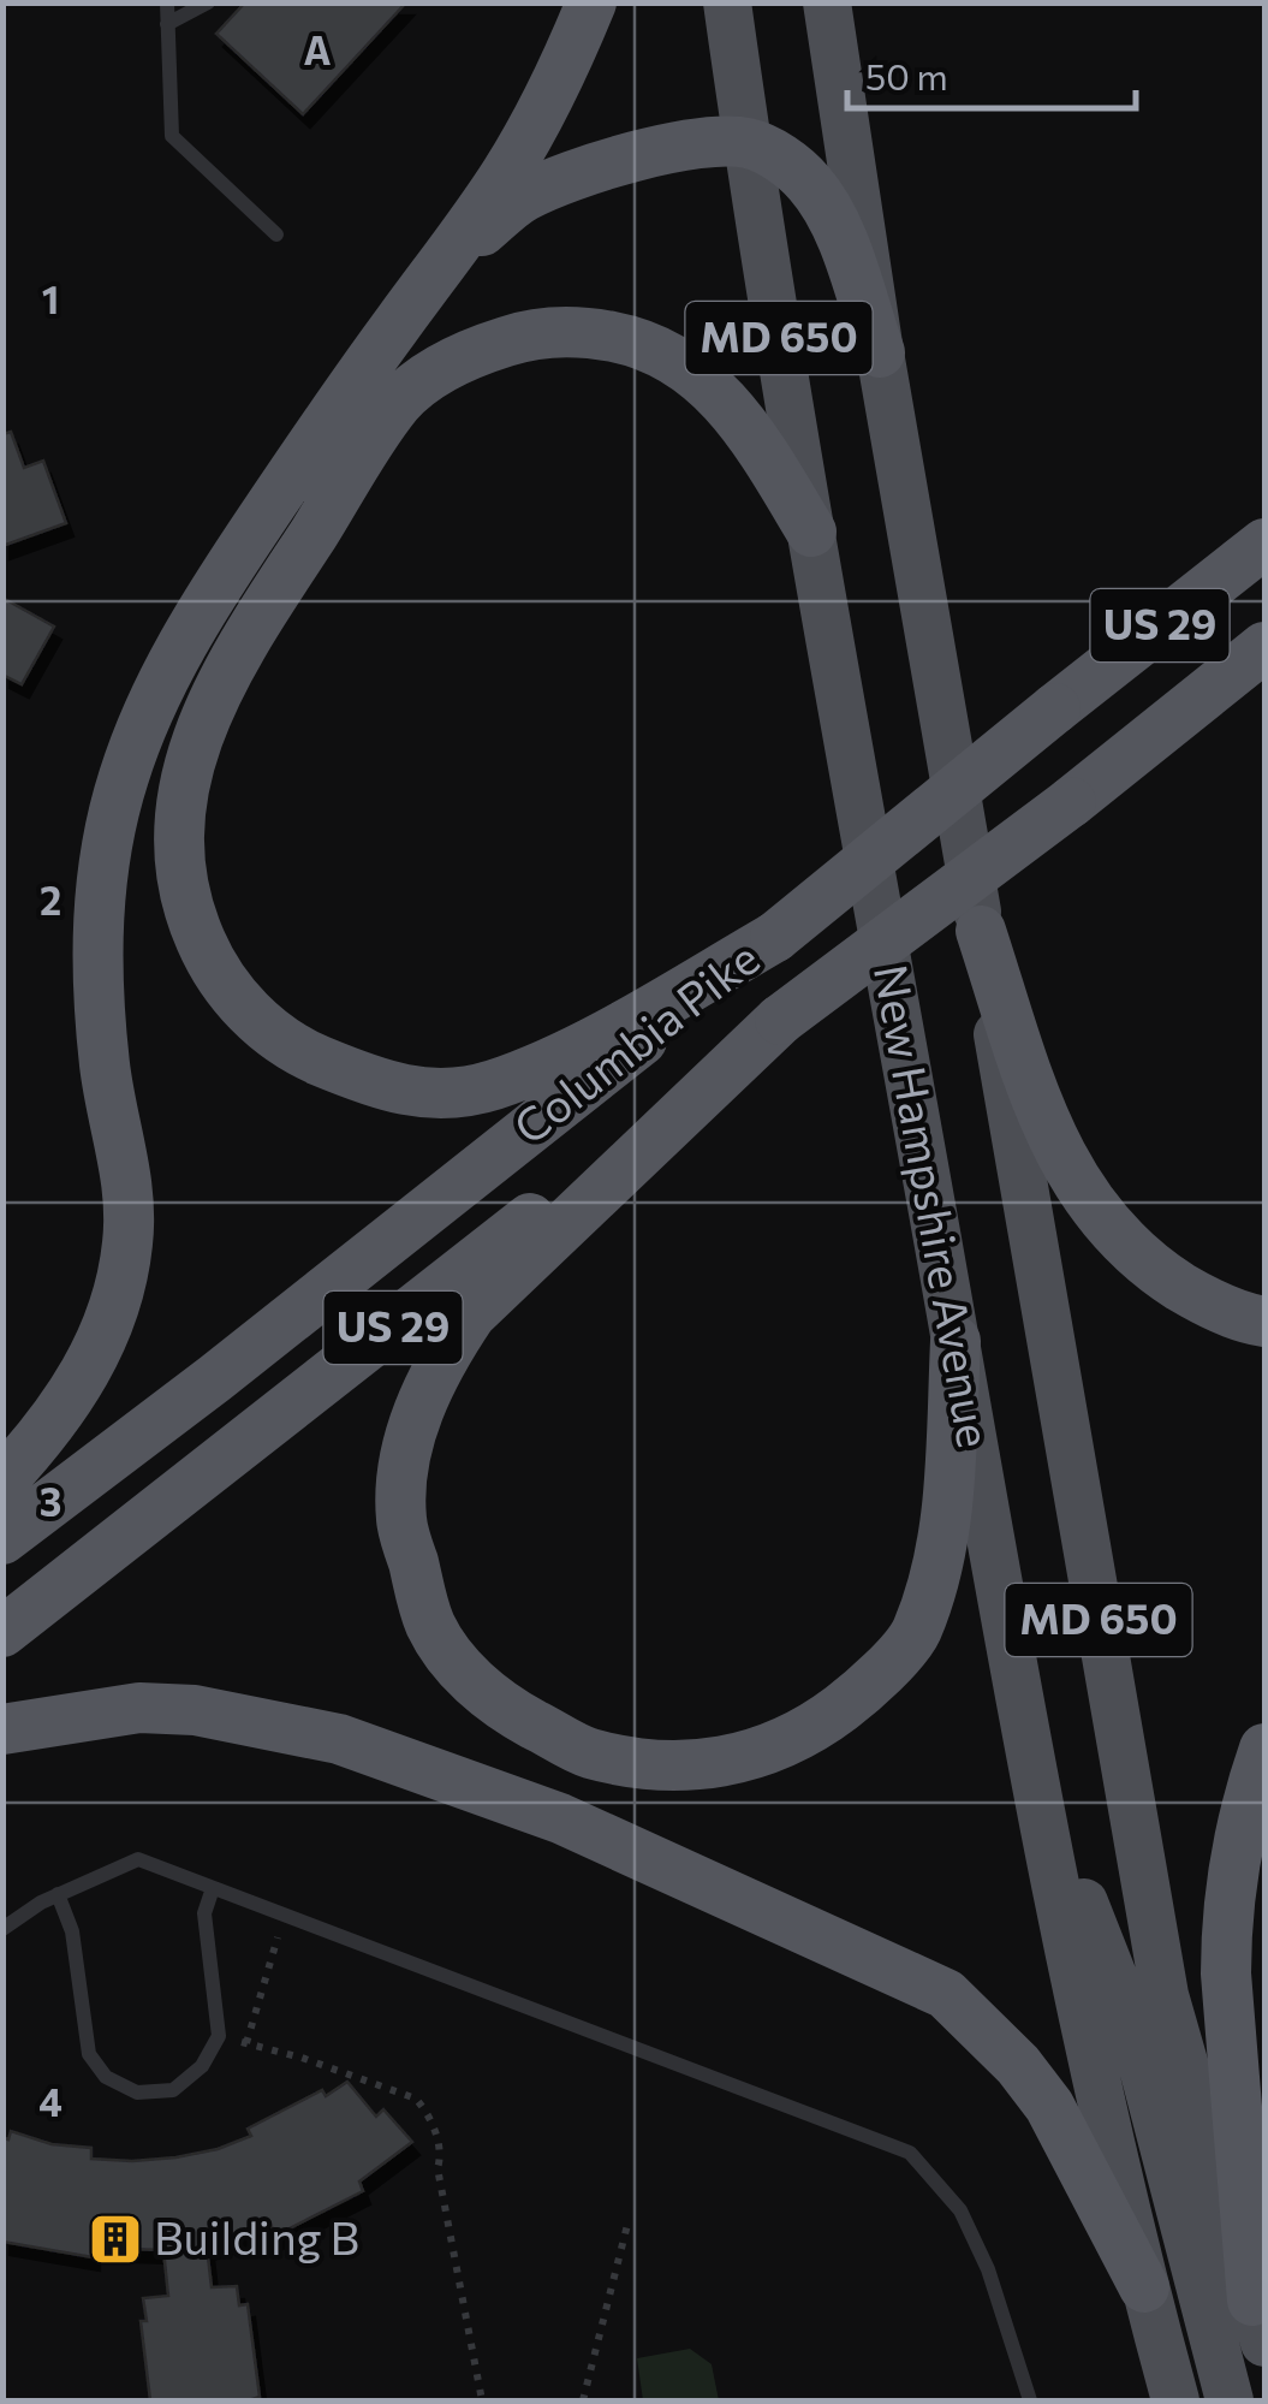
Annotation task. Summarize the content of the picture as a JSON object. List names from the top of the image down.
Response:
{
  "streets": {
    "highway": ["US 29", "Columbia Pike"],
    "main road": ["MD 650", "New Hampshire Avenue"]
  },
  "places": {
    "building": ["Building B"]
  },
  "scale_bar": "50 m",
  "grid": {
    "columns": ["A"],
    "rows": [
      "1",
      "2",
      "3",
      "4"
    ]
  }
}
